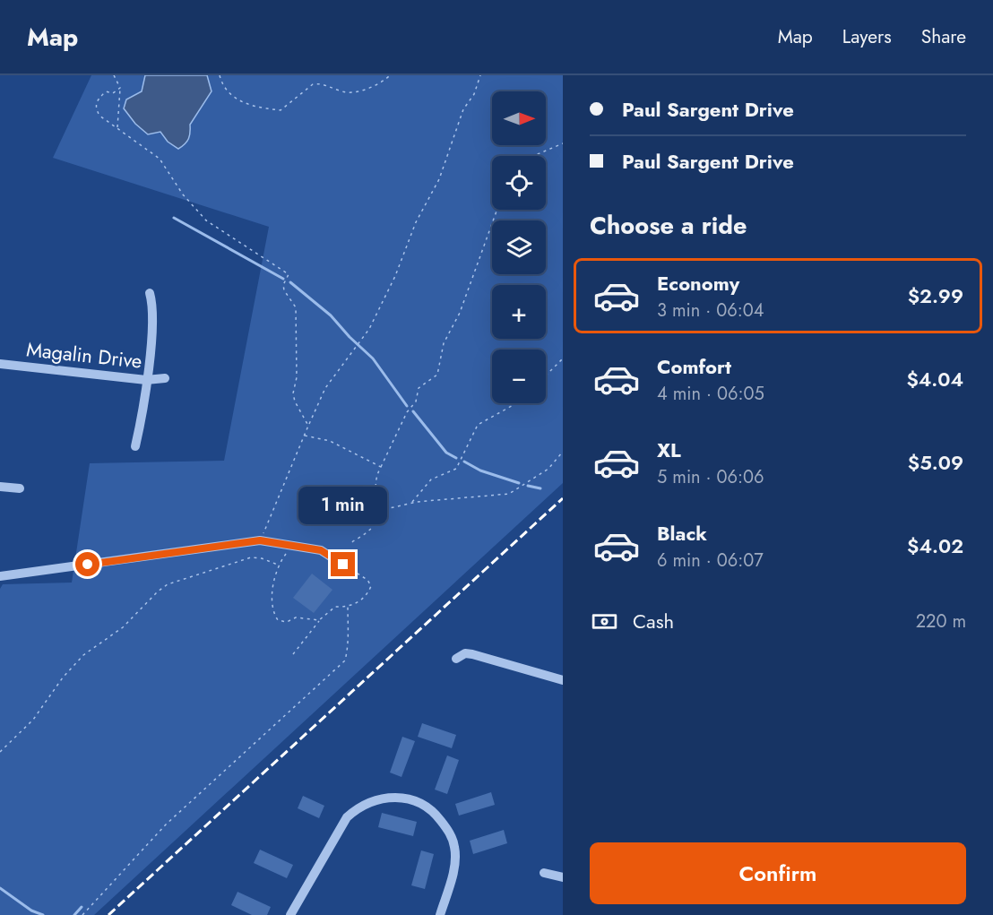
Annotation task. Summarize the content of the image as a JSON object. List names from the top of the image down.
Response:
{
  "streets": {
    "street": ["Magalin Drive"]
  },
  "north": "right",
  "page": {
    "header": "Map",
    "nav": ["Map", "Layers", "Share"],
    "banner": ["Paul Sargent Drive", "Paul Sargent Drive"],
    "map_buttons": ["+", "−"],
    "heading": "Choose a ride",
    "list": [
      {
        "name": "Economy",
        "note": "3 min · 06:04",
        "value": "$2.99"
      },
      {
        "name": "Comfort",
        "note": "4 min · 06:05",
        "value": "$4.04"
      },
      {
        "name": "XL",
        "note": "5 min · 06:06",
        "value": "$5.09"
      },
      {
        "name": "Black",
        "note": "6 min · 06:07",
        "value": "$4.02"
      }
    ],
    "bubble": "1 min",
    "pay": ["Cash", "220 m"],
    "buttons": "Confirm"
  }
}
